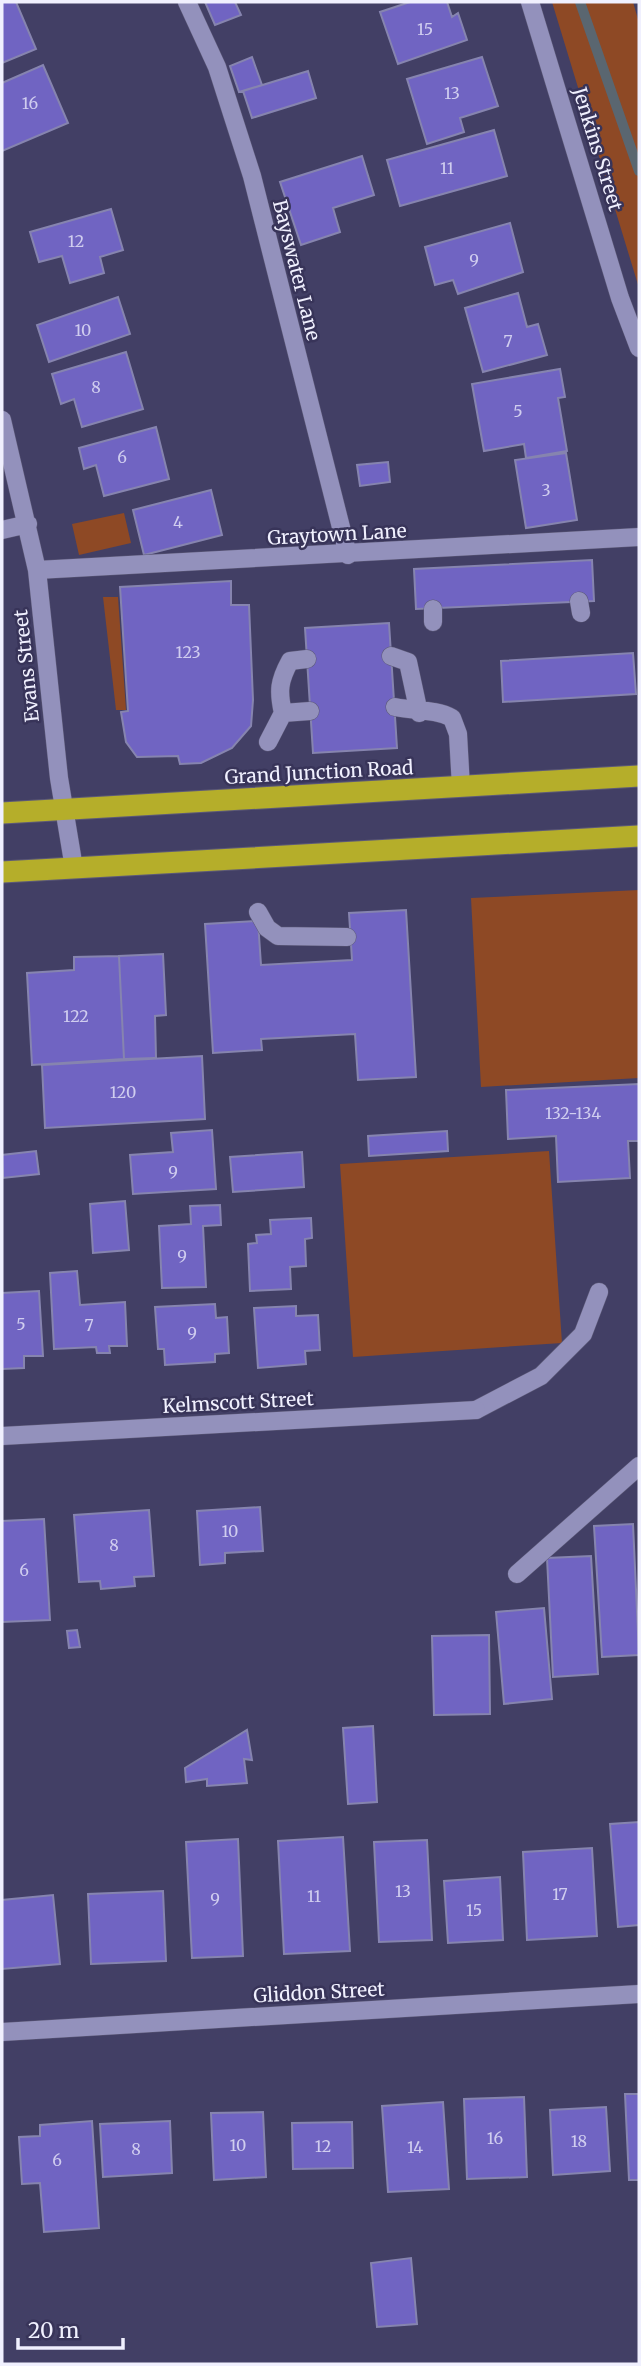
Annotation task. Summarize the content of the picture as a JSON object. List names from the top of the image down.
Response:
{
  "streets": {
    "highway": ["Grand Junction Road"],
    "street": [
      "Jenkins Street",
      "Bayswater Lane",
      "Graytown Lane",
      "Evans Street",
      "Kelmscott Street",
      "Gliddon Street"
    ]
  },
  "crossings": [
    ["Bayswater Lane", "Graytown Lane"],
    ["Graytown Lane", "Evans Street"],
    ["Evans Street", "Grand Junction Road"]
  ],
  "house_numbers": [
    "15",
    "13",
    "16",
    "11",
    "12",
    "9",
    "10",
    "7",
    "8",
    "5",
    "6",
    "3",
    "4",
    "123",
    "122",
    "120",
    "132-134",
    "9",
    "9",
    "5",
    "7",
    "9",
    "10",
    "8",
    "6",
    "13",
    "17",
    "11",
    "9",
    "15",
    "16",
    "18",
    "10",
    "12",
    "14",
    "8",
    "6"
  ],
  "scale_bar": "20 m"
}
